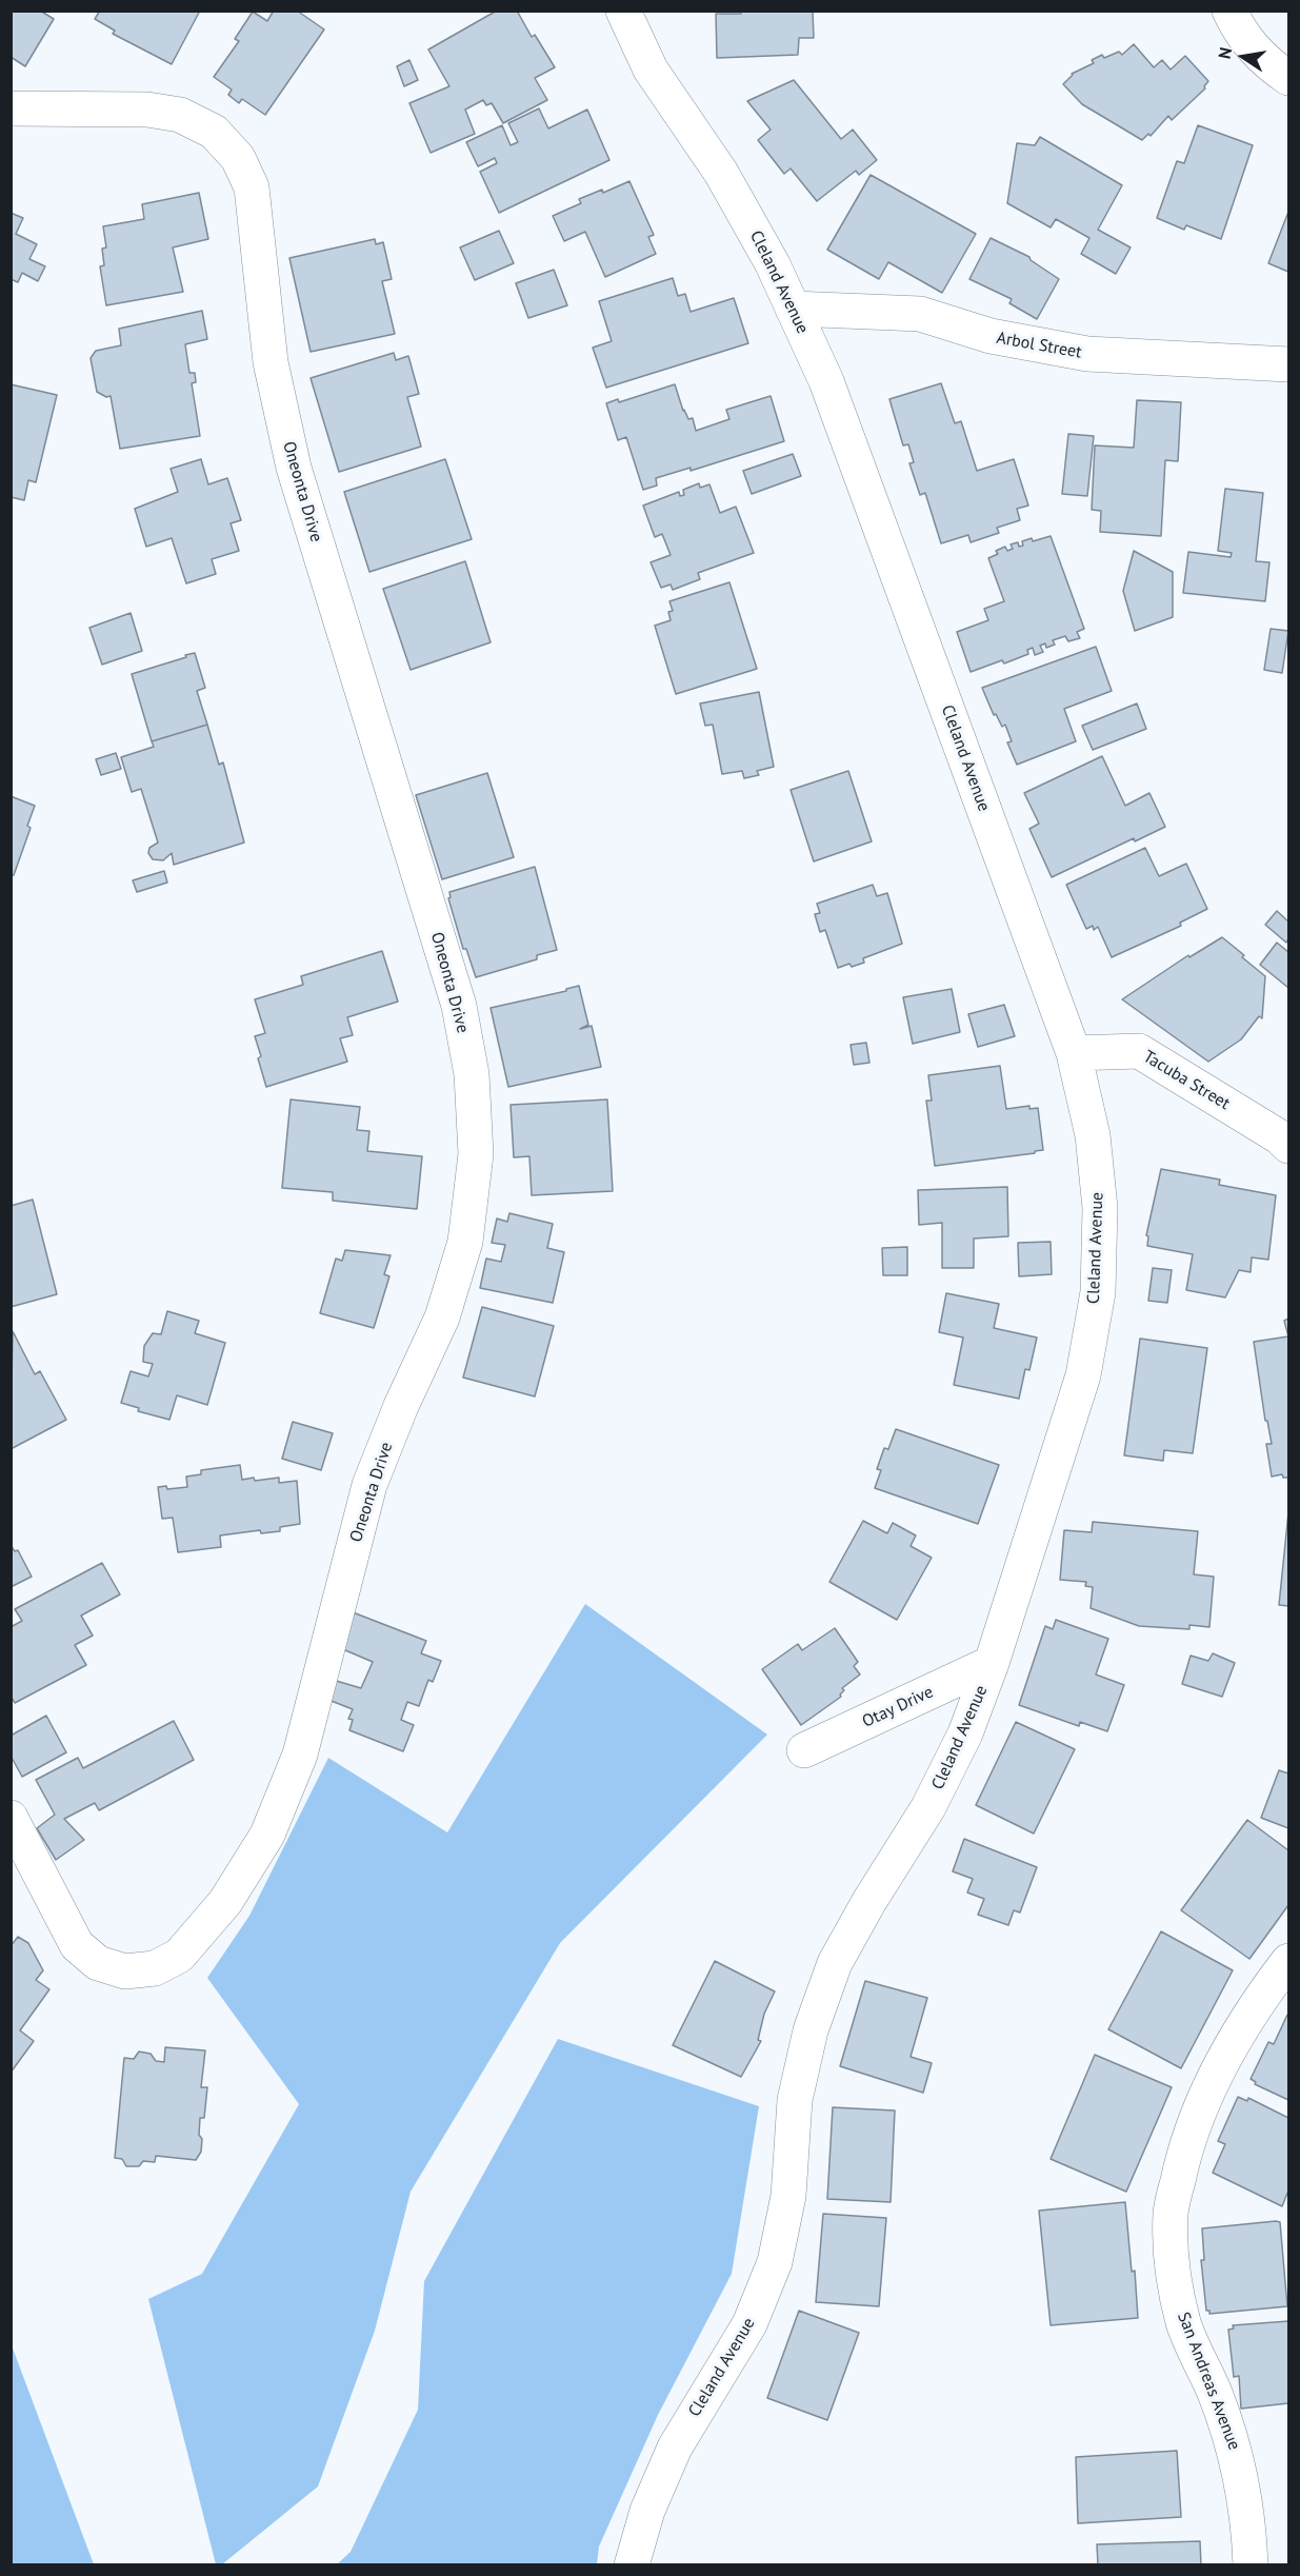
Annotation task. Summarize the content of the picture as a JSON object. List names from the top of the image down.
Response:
{
  "streets": {
    "street": [
      "Cleland Avenue",
      "Arbol Street",
      "Oneonta Drive",
      "Tacuba Street",
      "Otay Drive",
      "San Andreas Avenue"
    ]
  },
  "crossings": [
    ["Cleland Avenue", "Arbol Street"],
    ["Cleland Avenue", "Tacuba Street"],
    ["Cleland Avenue", "Otay Drive"]
  ],
  "north": "left"
}
